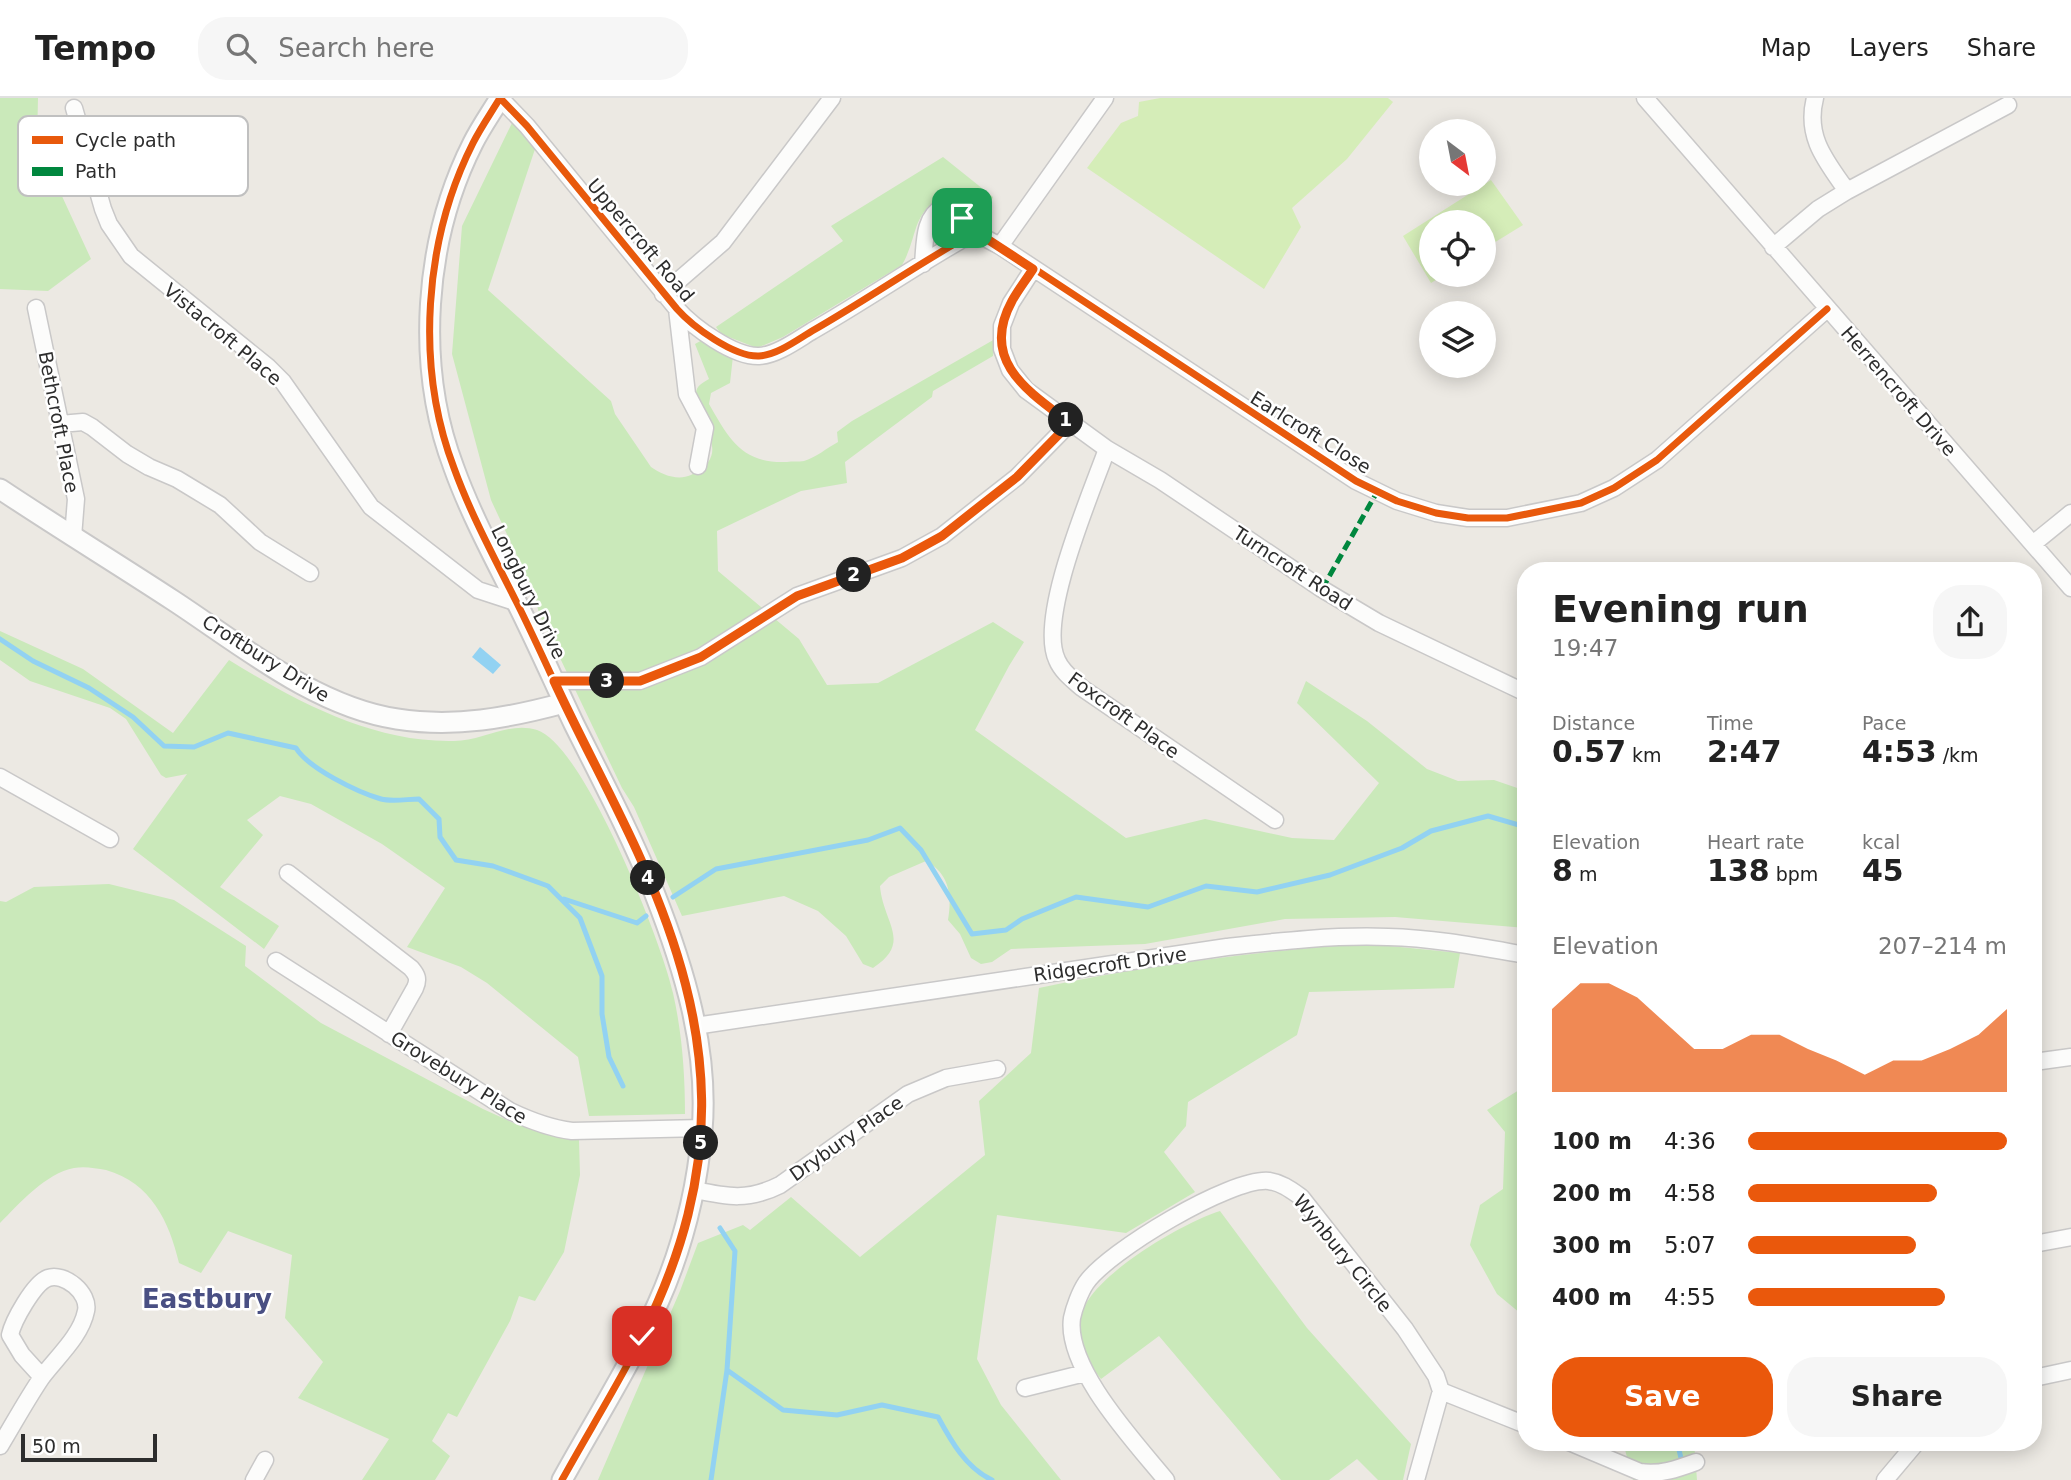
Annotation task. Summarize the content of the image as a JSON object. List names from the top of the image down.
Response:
{
  "streets": {
    "street": [
      "Uppercroft Road",
      "Vistacroft Place",
      "Herrencroft Drive",
      "Bethcroft Place",
      "Earlcroft Close",
      "Turncroft Road",
      "Longbury Drive",
      "Croftbury Drive",
      "Foxcroft Place",
      "Ridgecroft Drive",
      "Grovebury Place",
      "Drybury Place",
      "Wynbury Circle"
    ]
  },
  "crossings": [
    ["Uppercroft Road", "Earlcroft Close"],
    ["Uppercroft Road", "Longbury Drive"],
    ["Vistacroft Place", "Longbury Drive"],
    ["Herrencroft Drive", "Earlcroft Close"],
    ["Bethcroft Place", "Croftbury Drive"],
    ["Turncroft Road", "Foxcroft Place"],
    ["Longbury Drive", "Croftbury Drive"],
    ["Longbury Drive", "Ridgecroft Drive"],
    ["Longbury Drive", "Grovebury Place"],
    ["Longbury Drive", "Drybury Place"]
  ],
  "districts": ["Eastbury"],
  "legend": ["Cycle path", "Path"],
  "scale_bar": "50 m",
  "north": "bottom right",
  "page": {
    "header": "Tempo",
    "search": "Search here",
    "nav": ["Map", "Layers", "Share"],
    "pins": [
      "1",
      "2",
      "3",
      "4",
      "5"
    ],
    "heading": ["Evening run", "19:47"],
    "stats": [
      ["Distance", "0.57 km"],
      ["Time", "2:47"],
      ["Pace", "4:53 /km"],
      ["Elevation", "8 m"],
      ["Heart rate", "138 bpm"],
      ["kcal", "45"]
    ],
    "chart": ["Elevation", "207–214 m"],
    "list": [
      {
        "name": "100 m",
        "note": "4:36"
      },
      {
        "name": "200 m",
        "note": "4:58"
      },
      {
        "name": "300 m",
        "note": "5:07"
      },
      {
        "name": "400 m",
        "note": "4:55"
      }
    ],
    "buttons": ["Save", "Share"],
    "scale": "50 m"
  }
}
